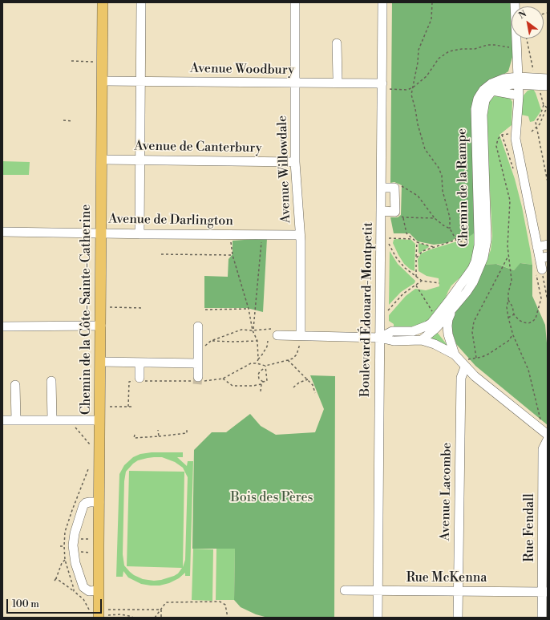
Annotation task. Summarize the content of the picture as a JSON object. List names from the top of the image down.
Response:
{
  "streets": {
    "main road": ["Chemin de la Côte-Sainte-Catherine"],
    "street": [
      "Avenue Woodbury",
      "Avenue de Canterbury",
      "Avenue Willowdale",
      "Chemin de la Rampe",
      "Avenue de Darlington",
      "Boulevard Édouard-Montpetit",
      "Avenue Lacombe",
      "Rue Fendall",
      "Rue McKenna"
    ]
  },
  "crossings": [
    ["Avenue Woodbury", "Avenue Willowdale"],
    ["Avenue Woodbury", "Chemin de la Côte-Sainte-Catherine"],
    ["Avenue Woodbury", "Boulevard Édouard-Montpetit"],
    ["Avenue de Canterbury", "Avenue Willowdale"],
    ["Avenue de Canterbury", "Chemin de la Côte-Sainte-Catherine"],
    ["Avenue Willowdale", "Avenue de Darlington"],
    ["Chemin de la Rampe", "Boulevard Édouard-Montpetit"],
    ["Avenue de Darlington", "Chemin de la Côte-Sainte-Catherine"],
    ["Boulevard Édouard-Montpetit", "Rue McKenna"],
    ["Avenue Lacombe", "Rue McKenna"],
    ["Rue Fendall", "Rue McKenna"]
  ],
  "parks": ["Bois des Pères"],
  "scale_bar": "100 m",
  "north": "top left"
}
